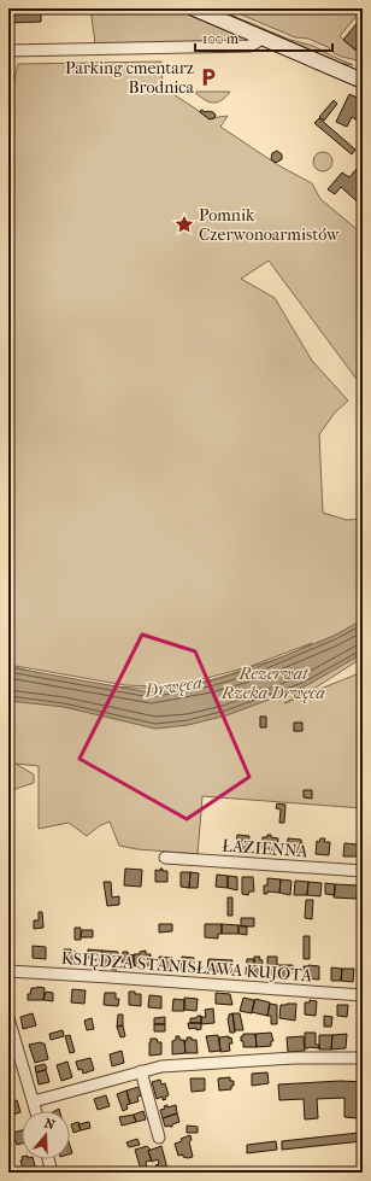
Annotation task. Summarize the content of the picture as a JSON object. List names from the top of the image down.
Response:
{
  "streets": {
    "street": ["ŁAZIENNA", "KSIĘDZA STANISŁAWA KUJOTA"]
  },
  "water": ["Drwęca"],
  "parks": ["Rezerwat Rzeka Drwęca"],
  "places": {
    "parking": ["Parking cmentarz Brodnica"],
    "place": ["Pomnik Czerwonoarmistów"]
  },
  "scale_bar": "100 m",
  "north": "top"
}
